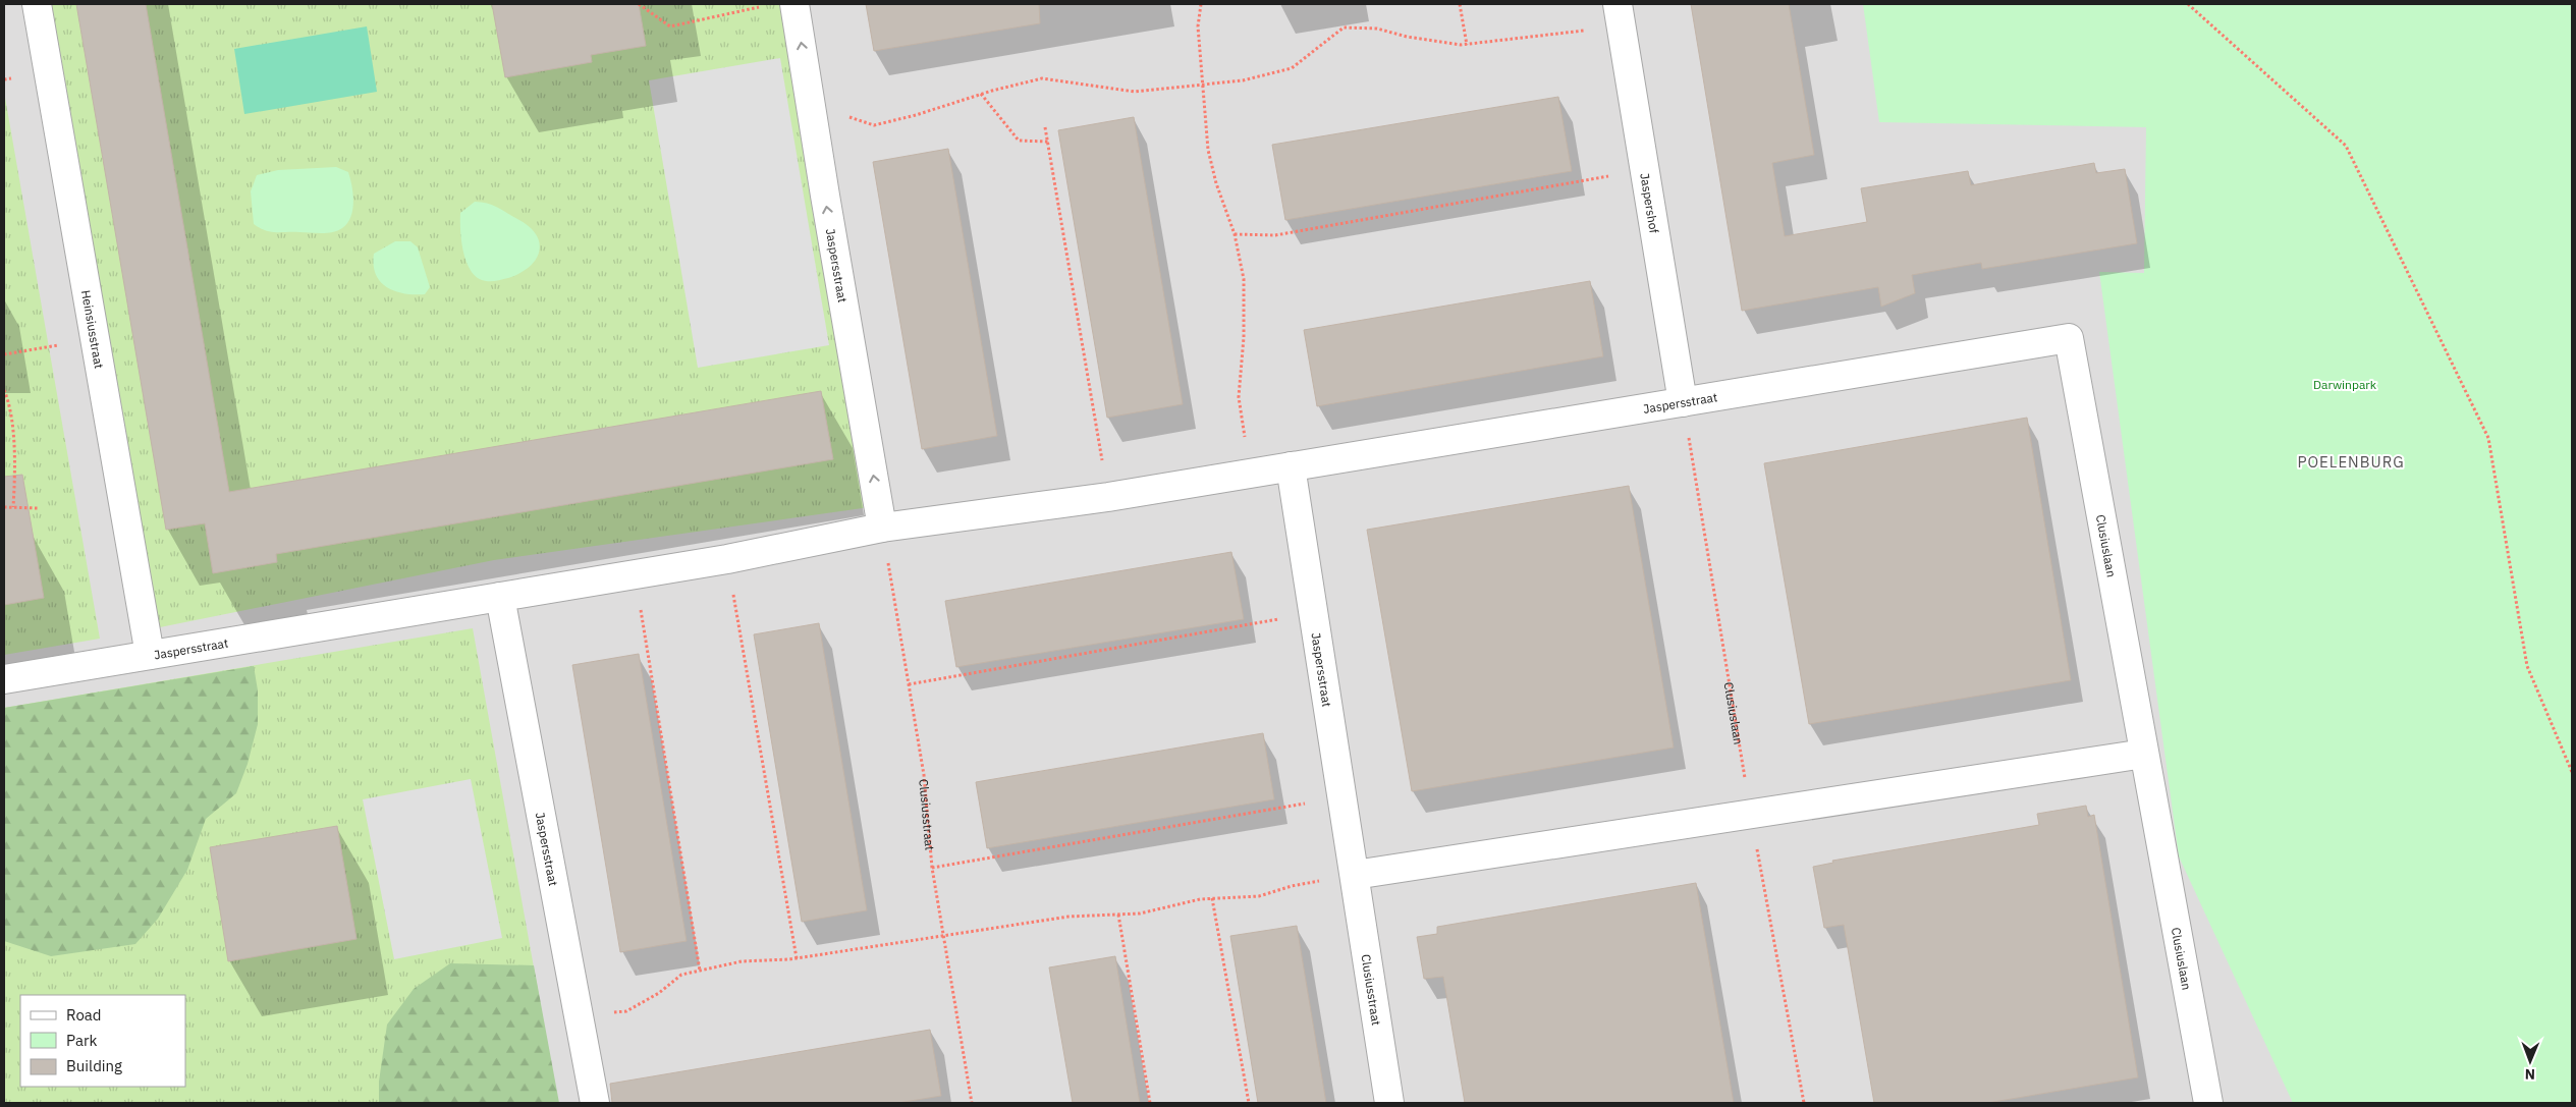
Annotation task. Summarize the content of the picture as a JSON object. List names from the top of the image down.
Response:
{
  "streets": {
    "street": [
      "Jaspershof",
      "Jaspersstraat",
      "Heinsiusstraat",
      "Clusiuslaan",
      "Clusiusstraat"
    ]
  },
  "crossings": [
    ["Jaspershof", "Jaspersstraat"],
    ["Jaspershof", "Clusiuslaan"],
    ["Jaspersstraat", "Heinsiusstraat"],
    ["Jaspersstraat", "Clusiuslaan"],
    ["Jaspersstraat", "Clusiusstraat"]
  ],
  "districts": ["POELENBURG"],
  "parks": ["Darwinpark"],
  "legend": ["Road", "Park", "Building"],
  "north": "bottom"
}
